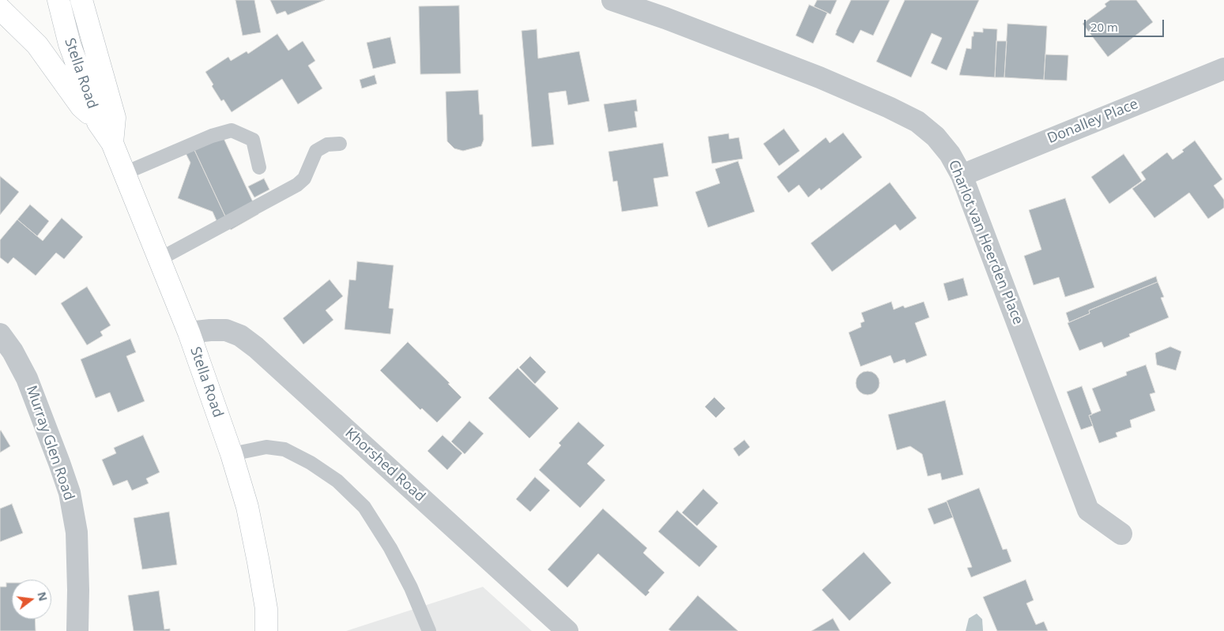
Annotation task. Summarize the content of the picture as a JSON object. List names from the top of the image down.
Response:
{
  "streets": {
    "main road": ["Stella Road"],
    "street": [
      "Donalley Place",
      "Charlot van Heerden Place",
      "Murray Glen Road",
      "Khorshed Road"
    ]
  },
  "crossings": [
    ["Stella Road", "Khorshed Road"],
    ["Donalley Place", "Charlot van Heerden Place"]
  ],
  "scale_bar": "20 m",
  "north": "right"
}
